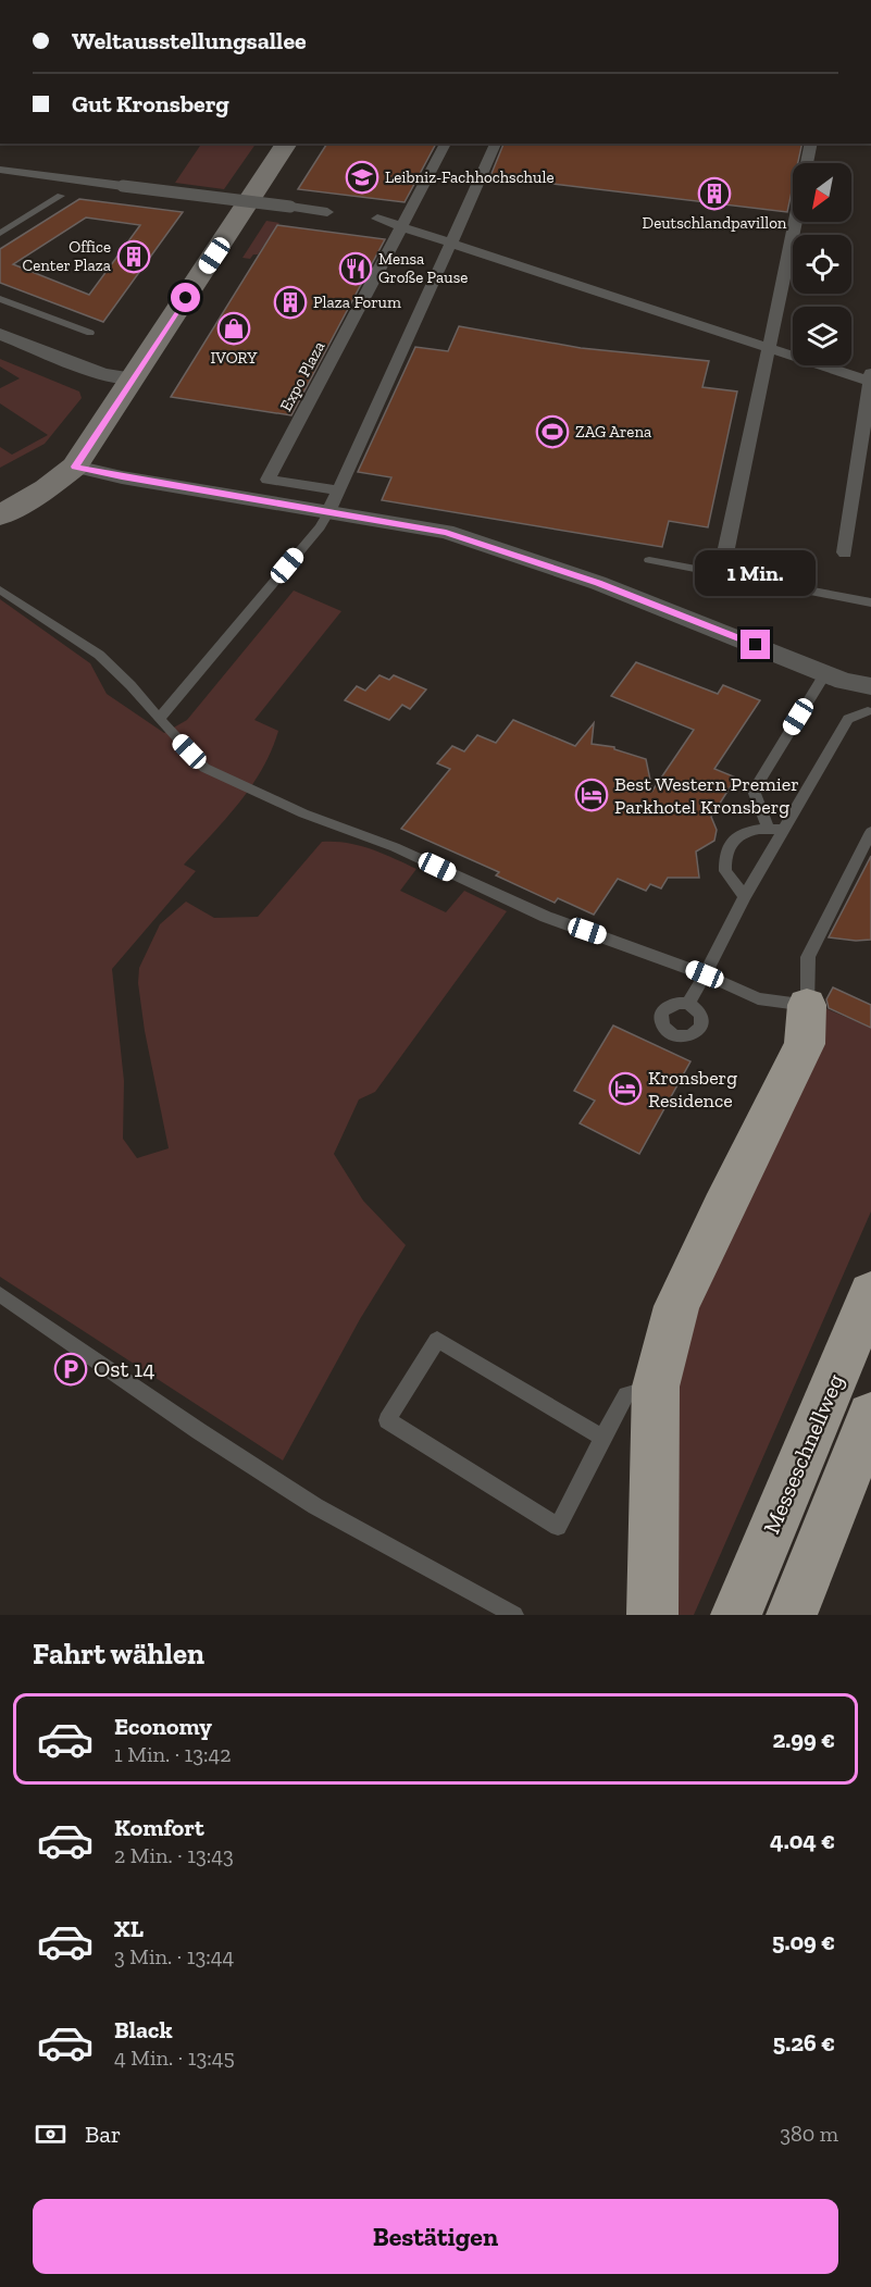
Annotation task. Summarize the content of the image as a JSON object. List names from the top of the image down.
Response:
{
  "streets": {
    "highway": ["Messeschnellweg"],
    "street": ["Expo Plaza"]
  },
  "places": {
    "school or university": ["Leibniz-Fachhochschule"],
    "building": ["Deutschlandpavillon", "Office Center Plaza", "Plaza Forum"],
    "restaurant": ["Mensa Große Pause"],
    "shop": ["IVORY"],
    "sports": ["ZAG Arena"],
    "hotel": ["Best Western Premier Parkhotel Kronsberg", "Kronsberg Residence"],
    "parking": ["Ost 14"]
  },
  "north": "bottom left",
  "page": {
    "banner": ["Weltausstellungsallee", "Gut Kronsberg"],
    "bubble": "1 Min.",
    "heading": "Fahrt wählen",
    "list": [
      {
        "name": "Economy",
        "note": "1 Min. · 13:42",
        "value": "2.99 €"
      },
      {
        "name": "Komfort",
        "note": "2 Min. · 13:43",
        "value": "4.04 €"
      },
      {
        "name": "XL",
        "note": "3 Min. · 13:44",
        "value": "5.09 €"
      },
      {
        "name": "Black",
        "note": "4 Min. · 13:45",
        "value": "5.26 €"
      }
    ],
    "pay": ["Bar", "380 m"],
    "buttons": "Bestätigen"
  }
}
